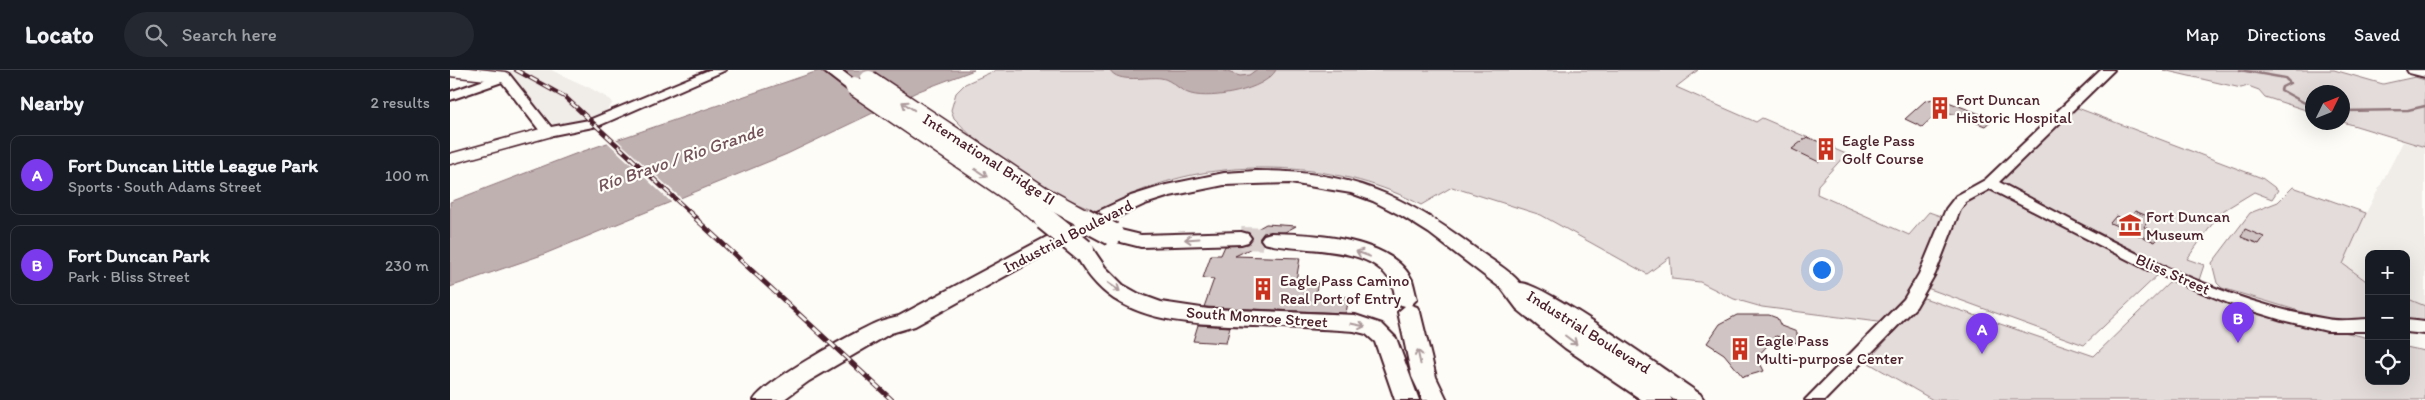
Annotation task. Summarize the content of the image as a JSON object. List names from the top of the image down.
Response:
{
  "streets": {
    "highway": ["International Bridge II", "Industrial Boulevard", "South Monroe Street"],
    "street": ["Bliss Street"]
  },
  "crossings": [
    ["International Bridge II", "South Monroe Street"]
  ],
  "one_way": ["South Monroe Street"],
  "water": ["Río Bravo / Rio Grande"],
  "places": {
    "building": [
      "Fort Duncan Historic Hospital",
      "Eagle Pass Golf Course",
      "Eagle Pass Camino Real Port of Entry",
      "Eagle Pass Multi-purpose Center"
    ],
    "museum": ["Fort Duncan Museum"]
  },
  "north": "top right",
  "page": {
    "header": "Locato",
    "search": "Search here",
    "nav": ["Map", "Directions", "Saved"],
    "heading": ["Nearby", "2 results"],
    "list": [
      {
        "mark": "A",
        "name": "Fort Duncan Little League Park",
        "note": "Sports · South Adams Street",
        "value": "100 m"
      },
      {
        "mark": "B",
        "name": "Fort Duncan Park",
        "note": "Park · Bliss Street",
        "value": "230 m"
      }
    ],
    "map_buttons": ["+", "−"],
    "pins": ["B", "A"]
  }
}
